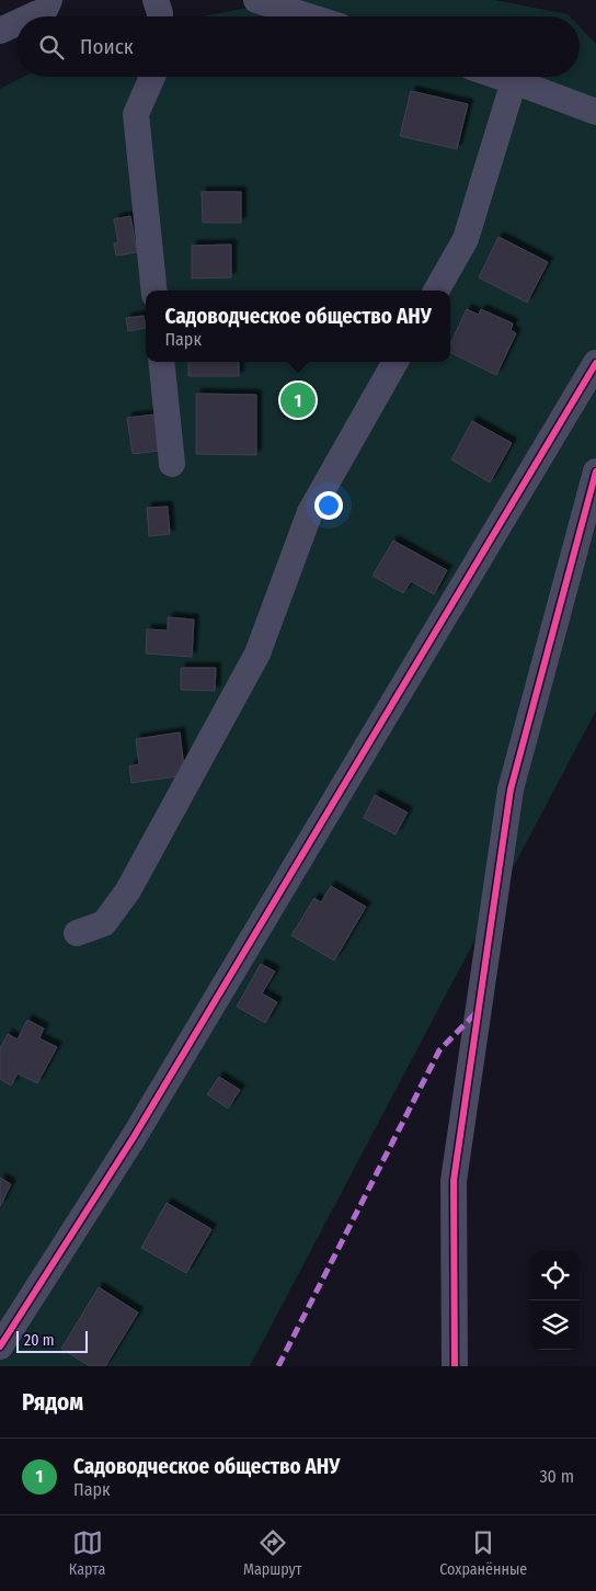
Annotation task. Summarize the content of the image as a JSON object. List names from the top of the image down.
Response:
{
  "scale_bar": "20 m",
  "page": {
    "search": "Поиск",
    "popup": ["Садоводческое общество АНУ", "Парк"],
    "pins": "1",
    "scale": "20 m",
    "heading": "Рядом",
    "list": [
      {
        "mark": "1",
        "name": "Садоводческое общество АНУ",
        "note": "Парк",
        "value": "30 m"
      }
    ],
    "nav": ["Карта", "Маршрут", "Сохранённые"]
  }
}
